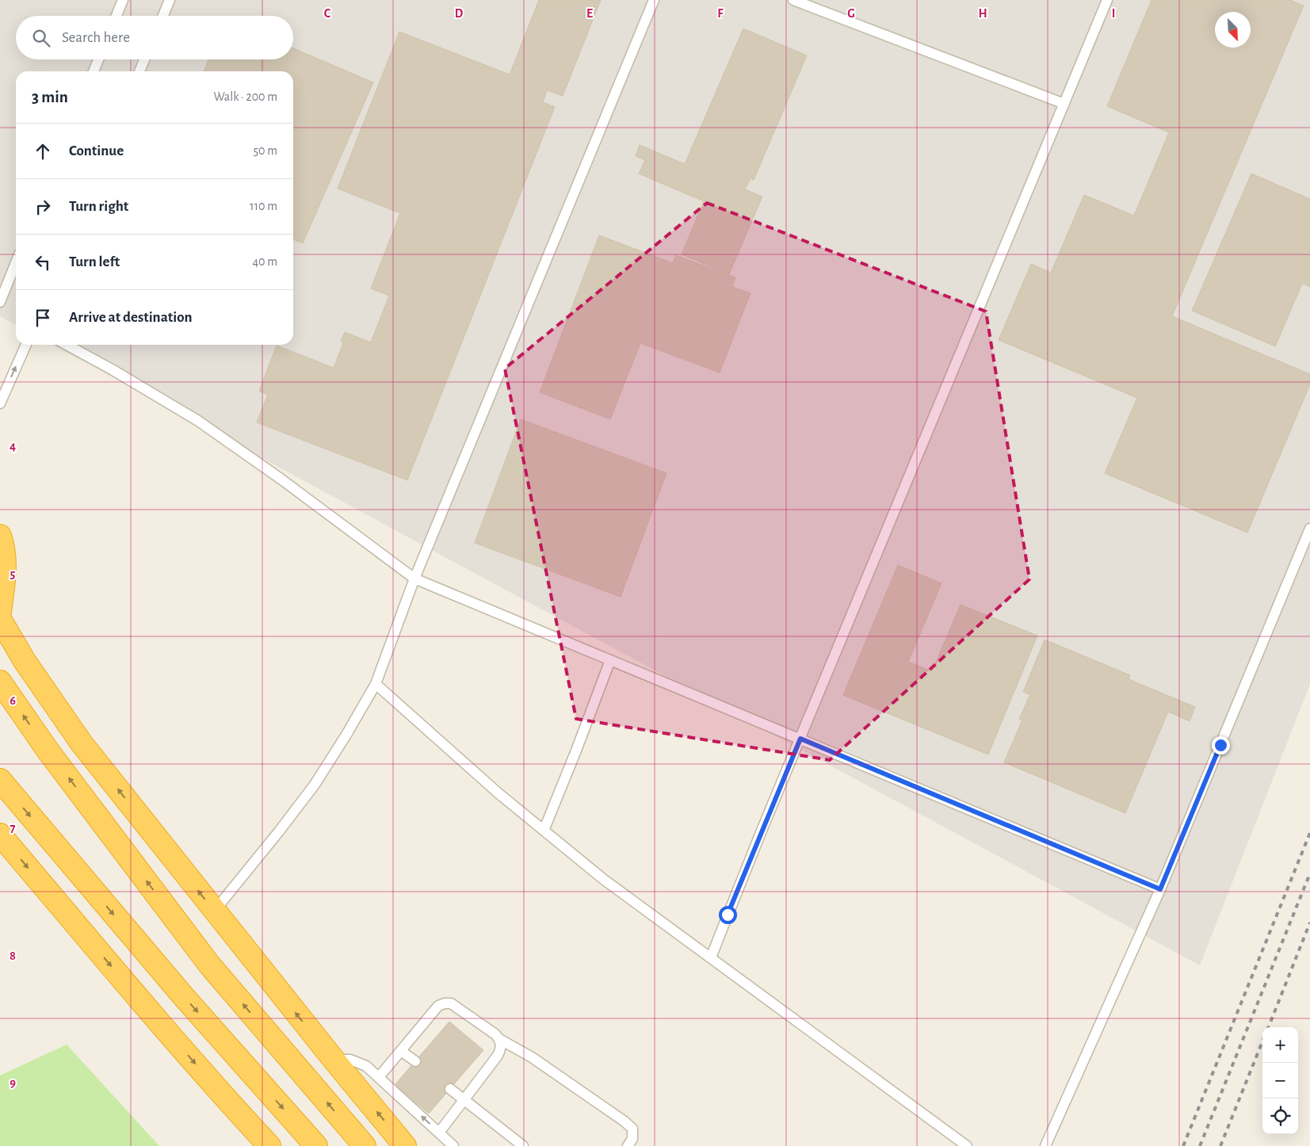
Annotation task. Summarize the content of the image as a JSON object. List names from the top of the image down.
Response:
{
  "north": "bottom right",
  "page": {
    "search": "Search here",
    "heading": ["3 min", "Walk · 200 m"],
    "list": [
      ["Continue", "50 m"],
      ["Turn right", "110 m"],
      ["Turn left", "40 m"],
      "Arrive at destination"
    ],
    "map_buttons": ["+", "−"]
  },
  "grid": {
    "columns": [
      "C",
      "D",
      "E",
      "F",
      "G",
      "H",
      "I"
    ],
    "rows": [
      "4",
      "5",
      "6",
      "7",
      "8",
      "9"
    ]
  }
}
